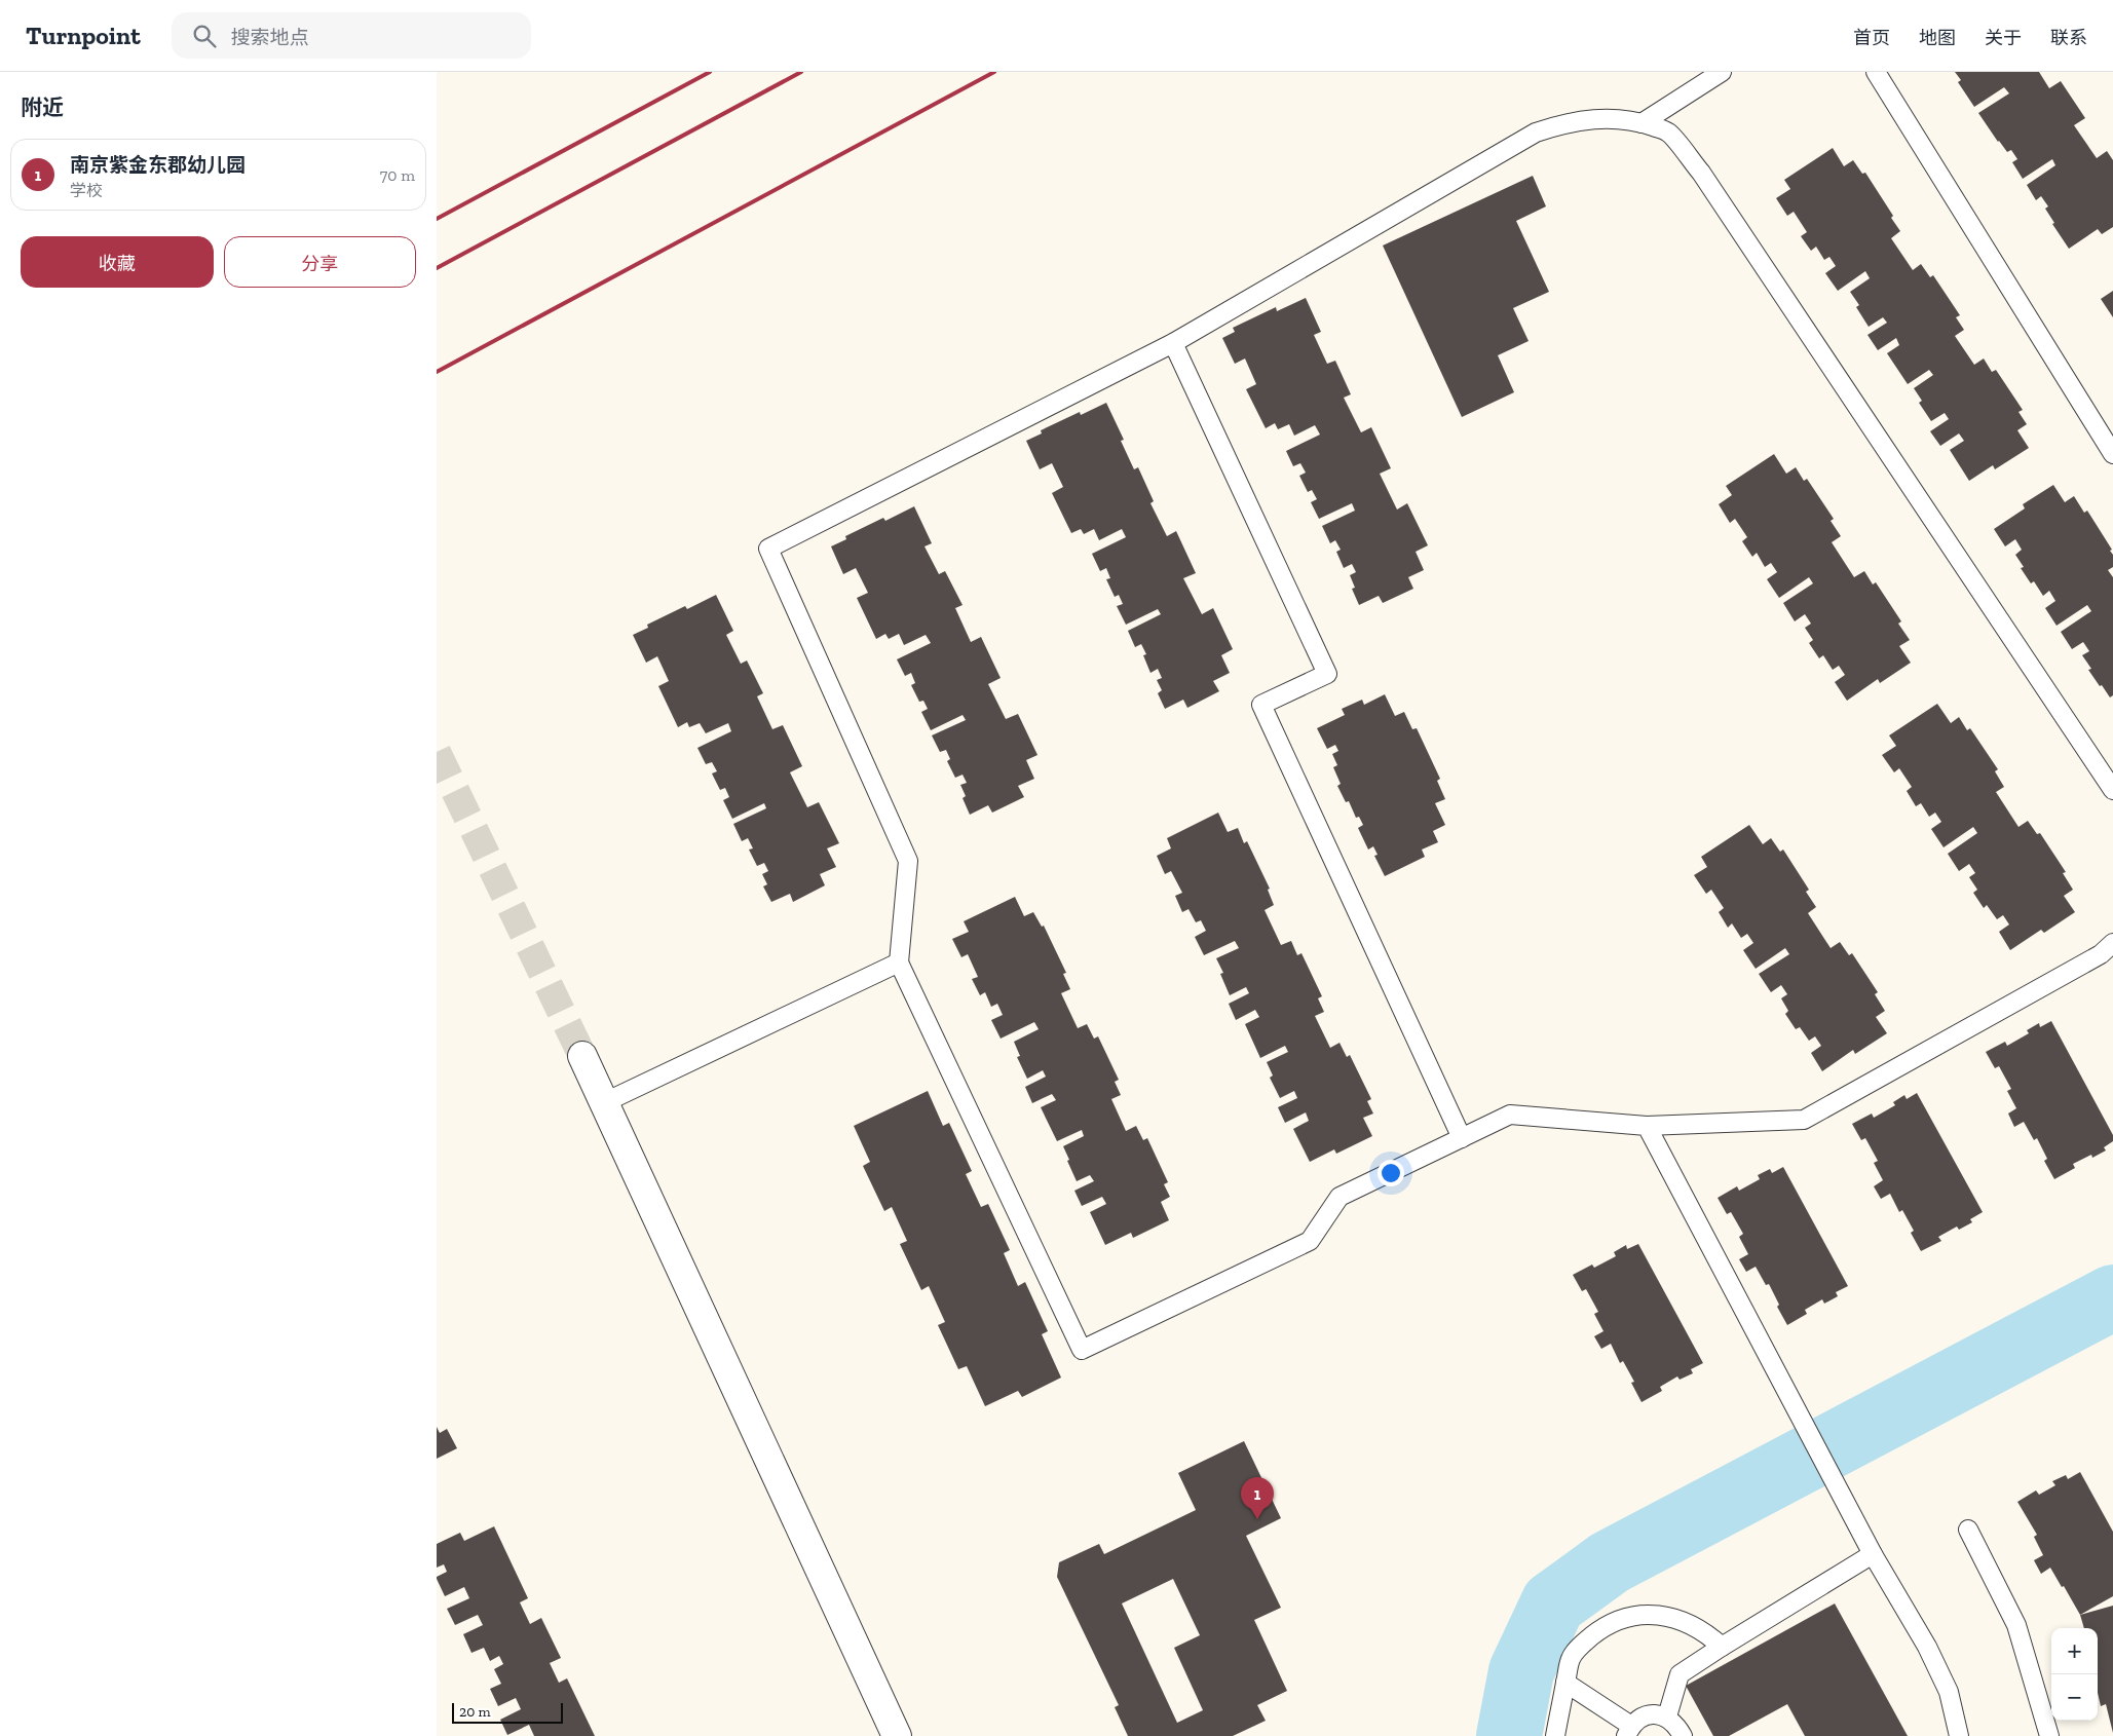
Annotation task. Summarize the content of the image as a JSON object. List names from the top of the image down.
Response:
{
  "scale_bar": "20 m",
  "page": {
    "header": "Turnpoint",
    "search": "搜索地点",
    "nav": [
      "首页",
      "地图",
      "关于",
      "联系"
    ],
    "heading": "附近",
    "list": [
      {
        "mark": "1",
        "name": "南京紫金东郡幼儿园",
        "note": "学校",
        "value": "70 m"
      }
    ],
    "buttons": ["收藏", "分享"],
    "pins": "1",
    "map_buttons": ["+", "−"],
    "scale": "20 m"
  }
}
